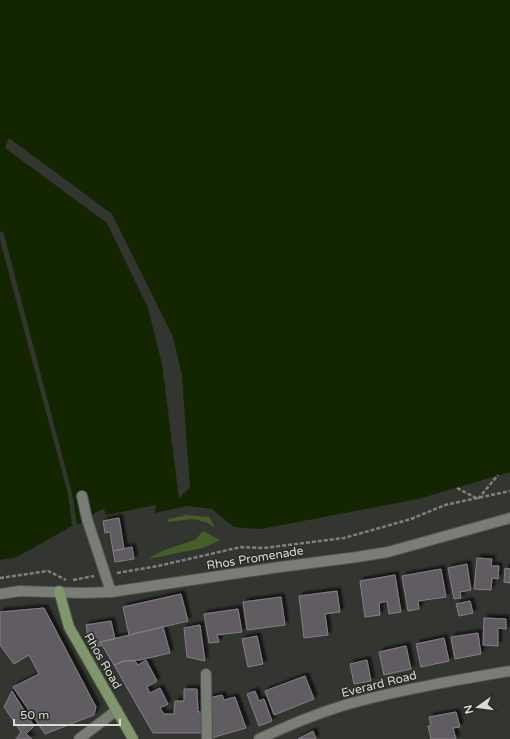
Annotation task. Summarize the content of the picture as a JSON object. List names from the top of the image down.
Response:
{
  "streets": {
    "main road": ["Rhos Road"],
    "street": ["Rhos Promenade", "Everard Road"]
  },
  "crossings": [
    ["Rhos Promenade", "Rhos Road"]
  ],
  "scale_bar": "50 m",
  "north": "left"
}
